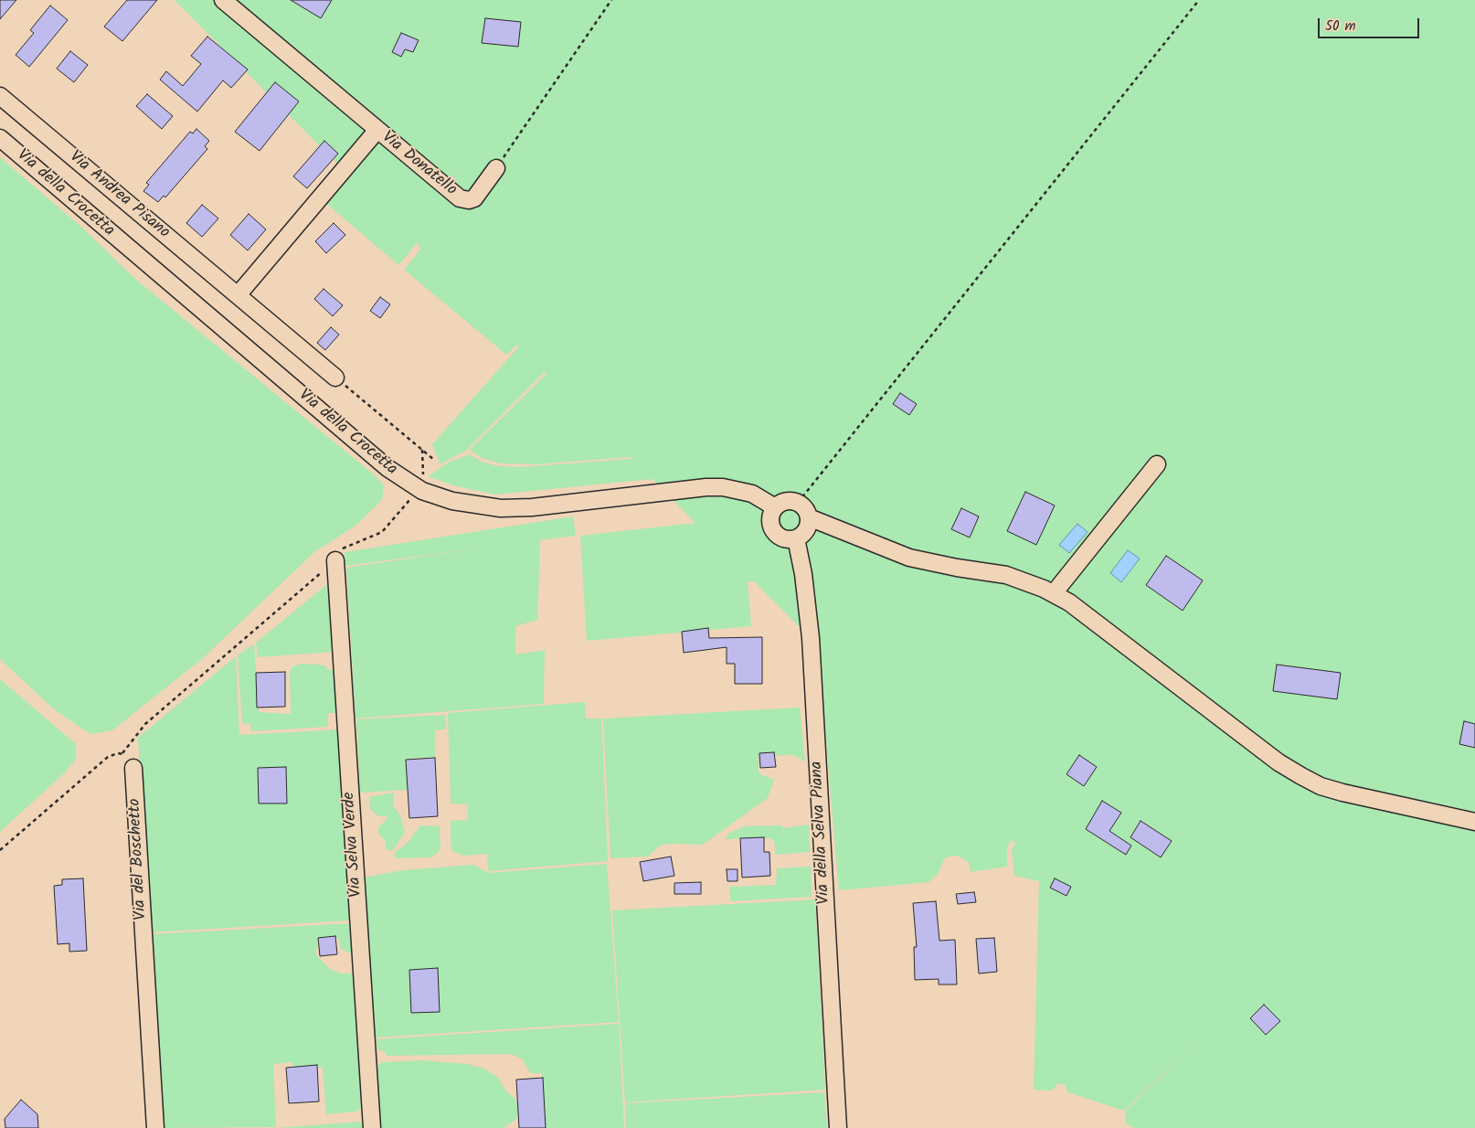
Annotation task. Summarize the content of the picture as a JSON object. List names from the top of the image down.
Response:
{
  "streets": {
    "street": [
      "Via Donatello",
      "Via della Crocetta",
      "Via Andrea Pisano",
      "Via della Selva Piana",
      "Via Selva Verde",
      "Via del Boschetto"
    ]
  },
  "crossings": [
    ["Via della Crocetta", "Via della Selva Piana"]
  ],
  "scale_bar": "50 m"
}
